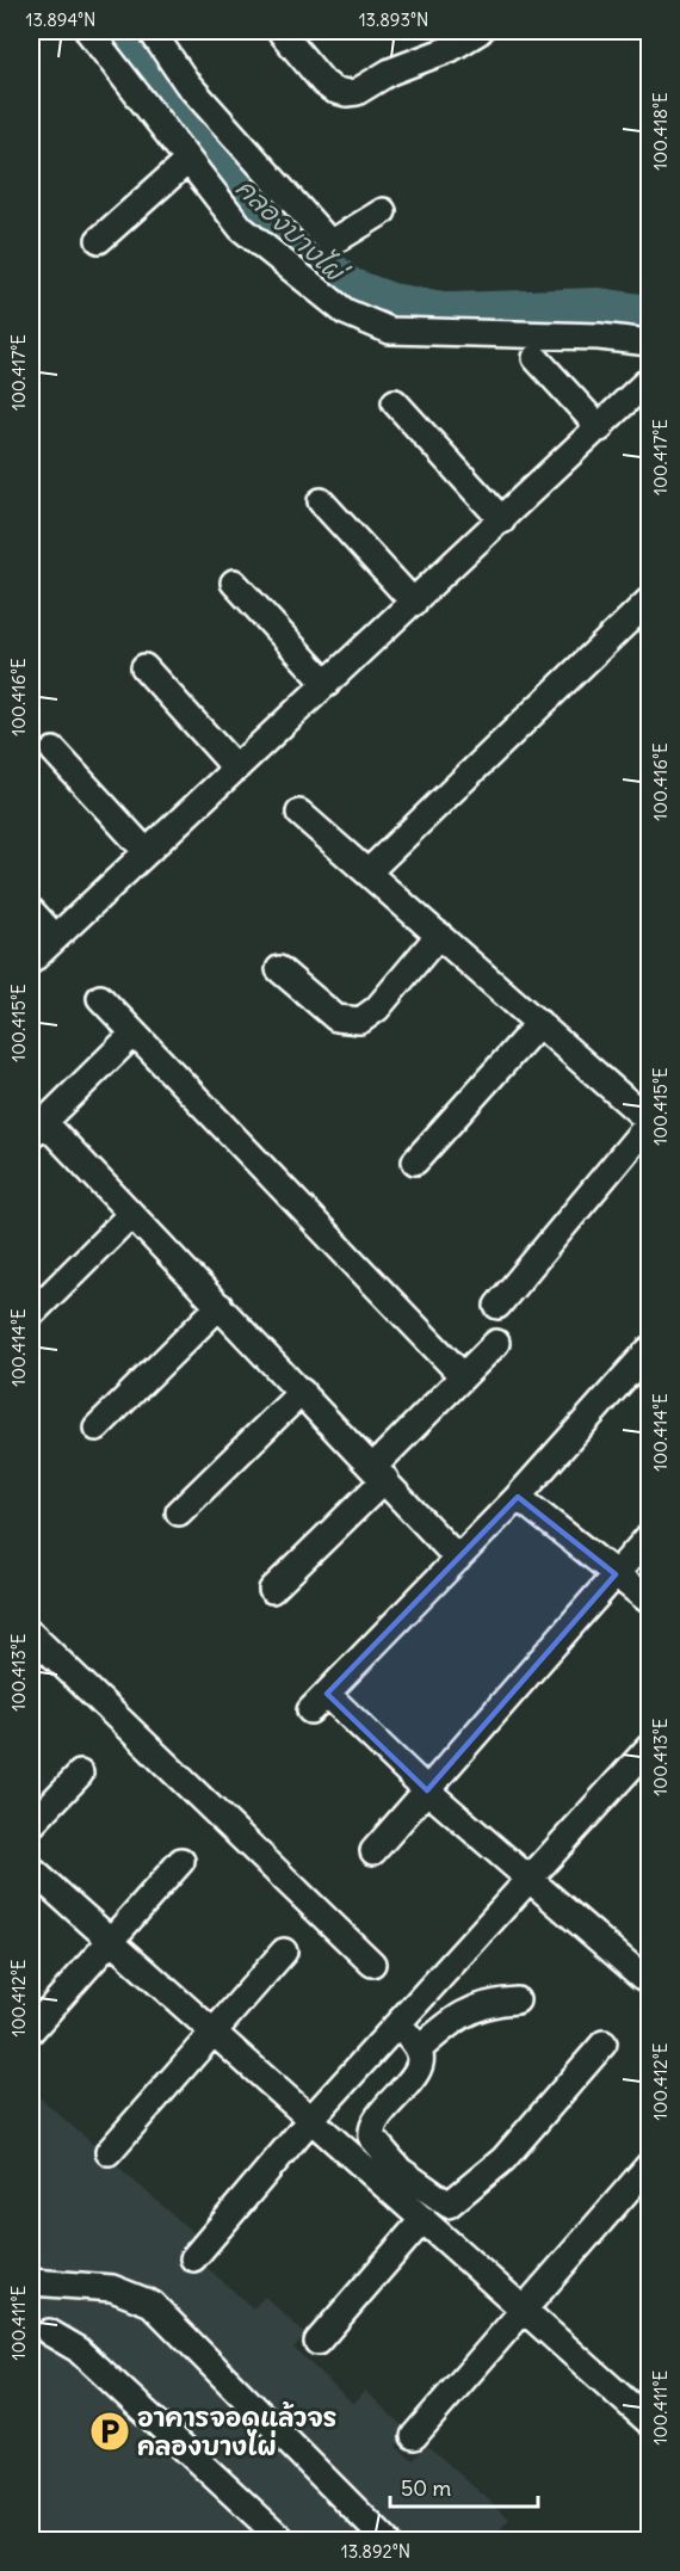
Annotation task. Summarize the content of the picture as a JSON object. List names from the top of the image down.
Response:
{
  "water": ["คลองบางไผ่"],
  "places": {
    "parking": ["อาคารจอดแล้วจร คลองบางไผ่"]
  },
  "scale_bar": "50 m",
  "coordinates": [
    "13.894°N",
    "13.893°N",
    "100.418°E",
    "100.417°E",
    "100.416°E",
    "100.415°E",
    "100.414°E",
    "100.413°E",
    "100.412°E",
    "100.411°E",
    "13.892°N"
  ]
}
